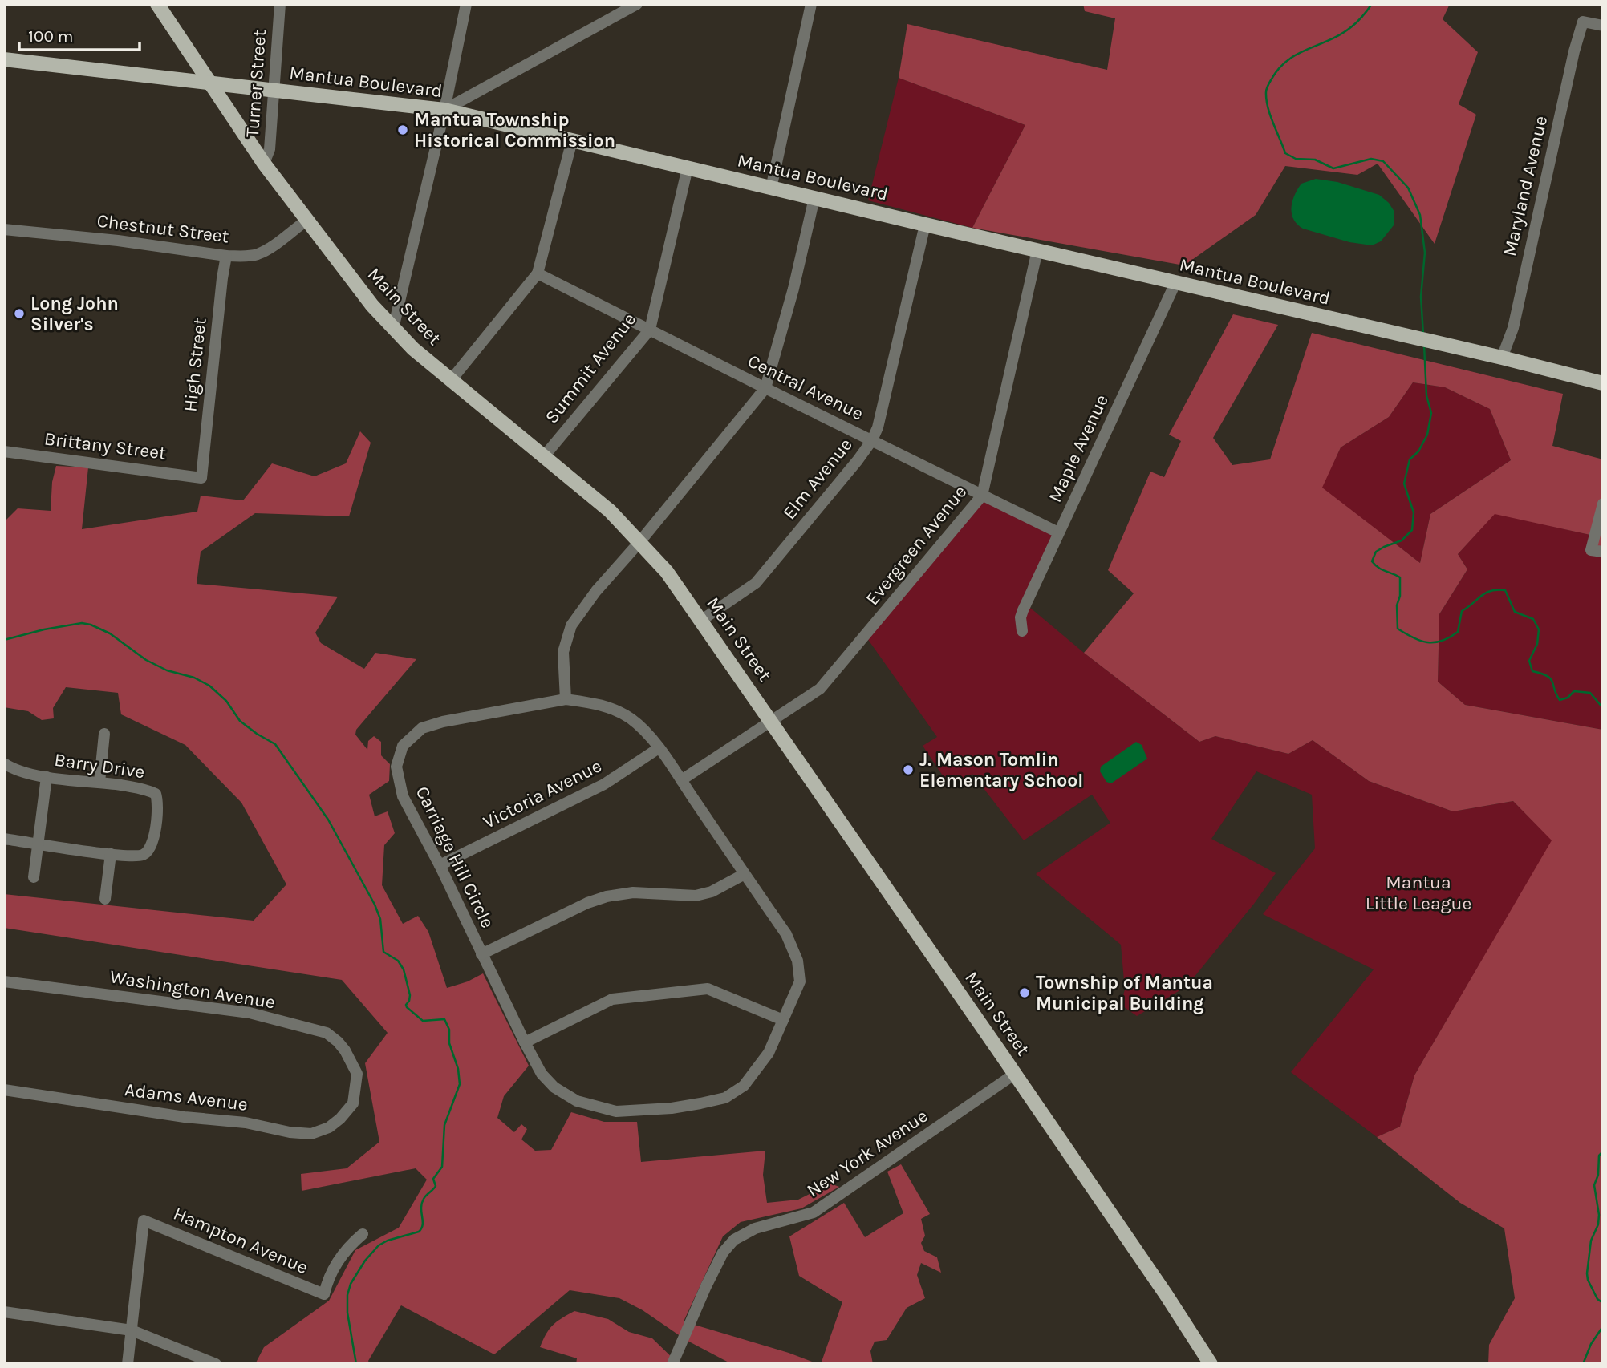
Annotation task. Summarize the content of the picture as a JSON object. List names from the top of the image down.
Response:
{
  "streets": {
    "main road": ["Mantua Boulevard", "Main Street"],
    "street": [
      "Turner Street",
      "Maryland Avenue",
      "Chestnut Street",
      "High Street",
      "Summit Avenue",
      "Central Avenue",
      "Brittany Street",
      "Maple Avenue",
      "Elm Avenue",
      "Evergreen Avenue",
      "Barry Drive",
      "Victoria Avenue",
      "Carriage Hill Circle",
      "Washington Avenue",
      "Adams Avenue",
      "New York Avenue",
      "Hampton Avenue"
    ]
  },
  "crossings": [
    ["Mantua Boulevard", "Turner Street"],
    ["Mantua Boulevard", "Maryland Avenue"],
    ["Mantua Boulevard", "Main Street"],
    ["Mantua Boulevard", "Summit Avenue"],
    ["Mantua Boulevard", "Maple Avenue"],
    ["Mantua Boulevard", "Elm Avenue"],
    ["Mantua Boulevard", "Evergreen Avenue"],
    ["Turner Street", "Main Street"],
    ["Chestnut Street", "Main Street"],
    ["Chestnut Street", "High Street"],
    ["Main Street", "Summit Avenue"],
    ["Main Street", "Elm Avenue"],
    ["Main Street", "Evergreen Avenue"],
    ["Main Street", "New York Avenue"],
    ["High Street", "Brittany Street"],
    ["Summit Avenue", "Central Avenue"],
    ["Central Avenue", "Maple Avenue"],
    ["Central Avenue", "Elm Avenue"],
    ["Central Avenue", "Evergreen Avenue"],
    ["Evergreen Avenue", "Carriage Hill Circle"],
    ["Victoria Avenue", "Carriage Hill Circle"],
    ["Washington Avenue", "Adams Avenue"]
  ],
  "parks": ["Mantua Little League"],
  "places": [
    "Mantua Township Historical Commission",
    "Long John Silver's",
    "J. Mason Tomlin Elementary School",
    "Township of Mantua Municipal Building"
  ],
  "scale_bar": "100 m"
}
